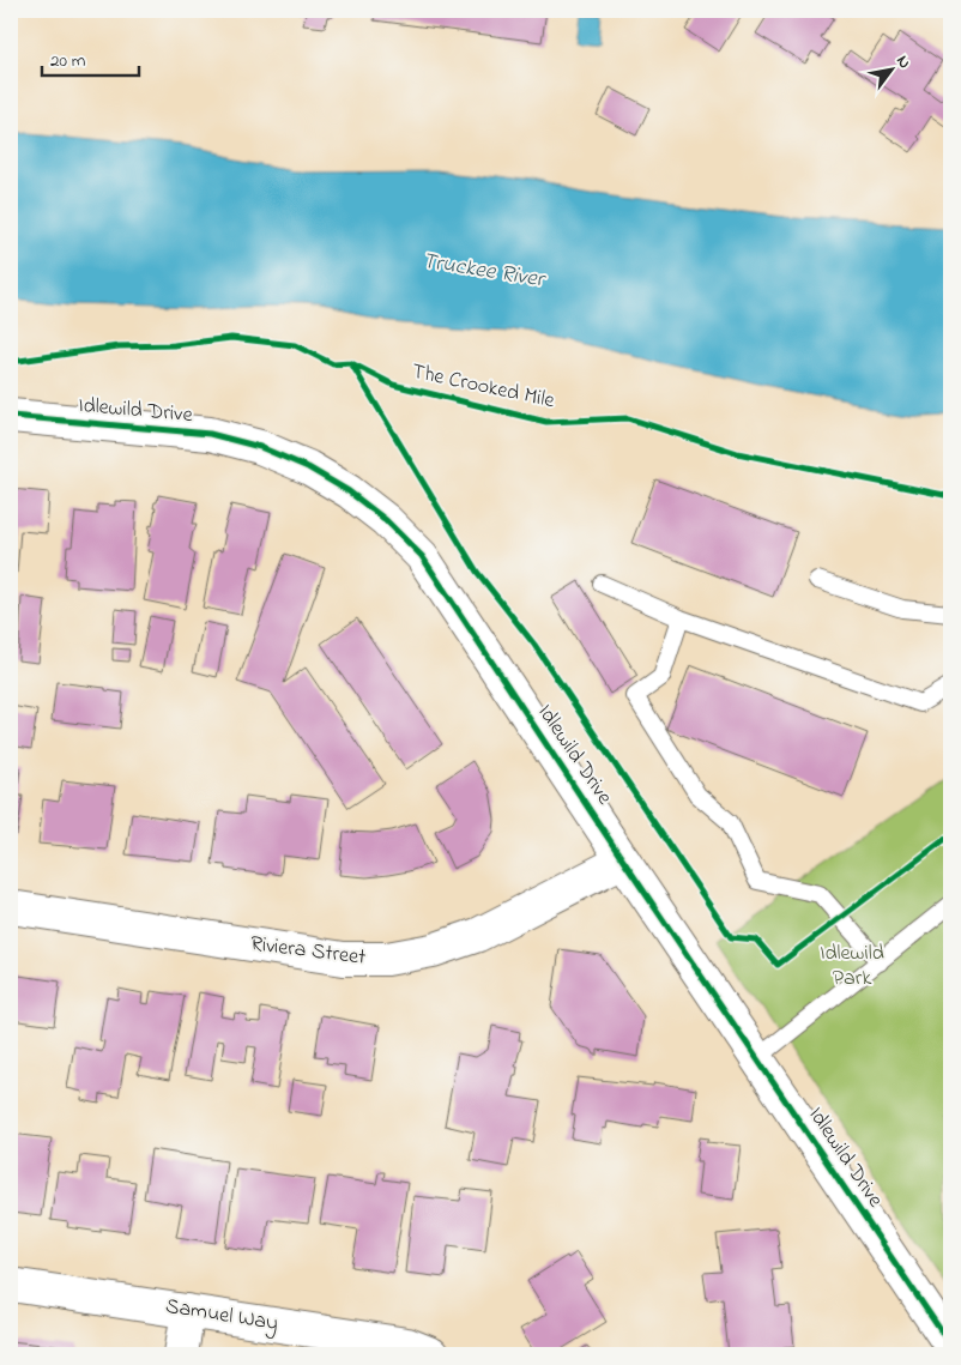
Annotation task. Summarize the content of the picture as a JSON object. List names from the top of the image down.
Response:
{
  "streets": {
    "street": ["Idlewild Drive", "Riviera Street", "Samuel Way"],
    "cycle path": ["The Crooked Mile"]
  },
  "crossings": [
    ["Idlewild Drive", "Riviera Street"]
  ],
  "water": ["Truckee River"],
  "parks": ["Idlewild Park"],
  "scale_bar": "20 m",
  "north": "top right"
}
